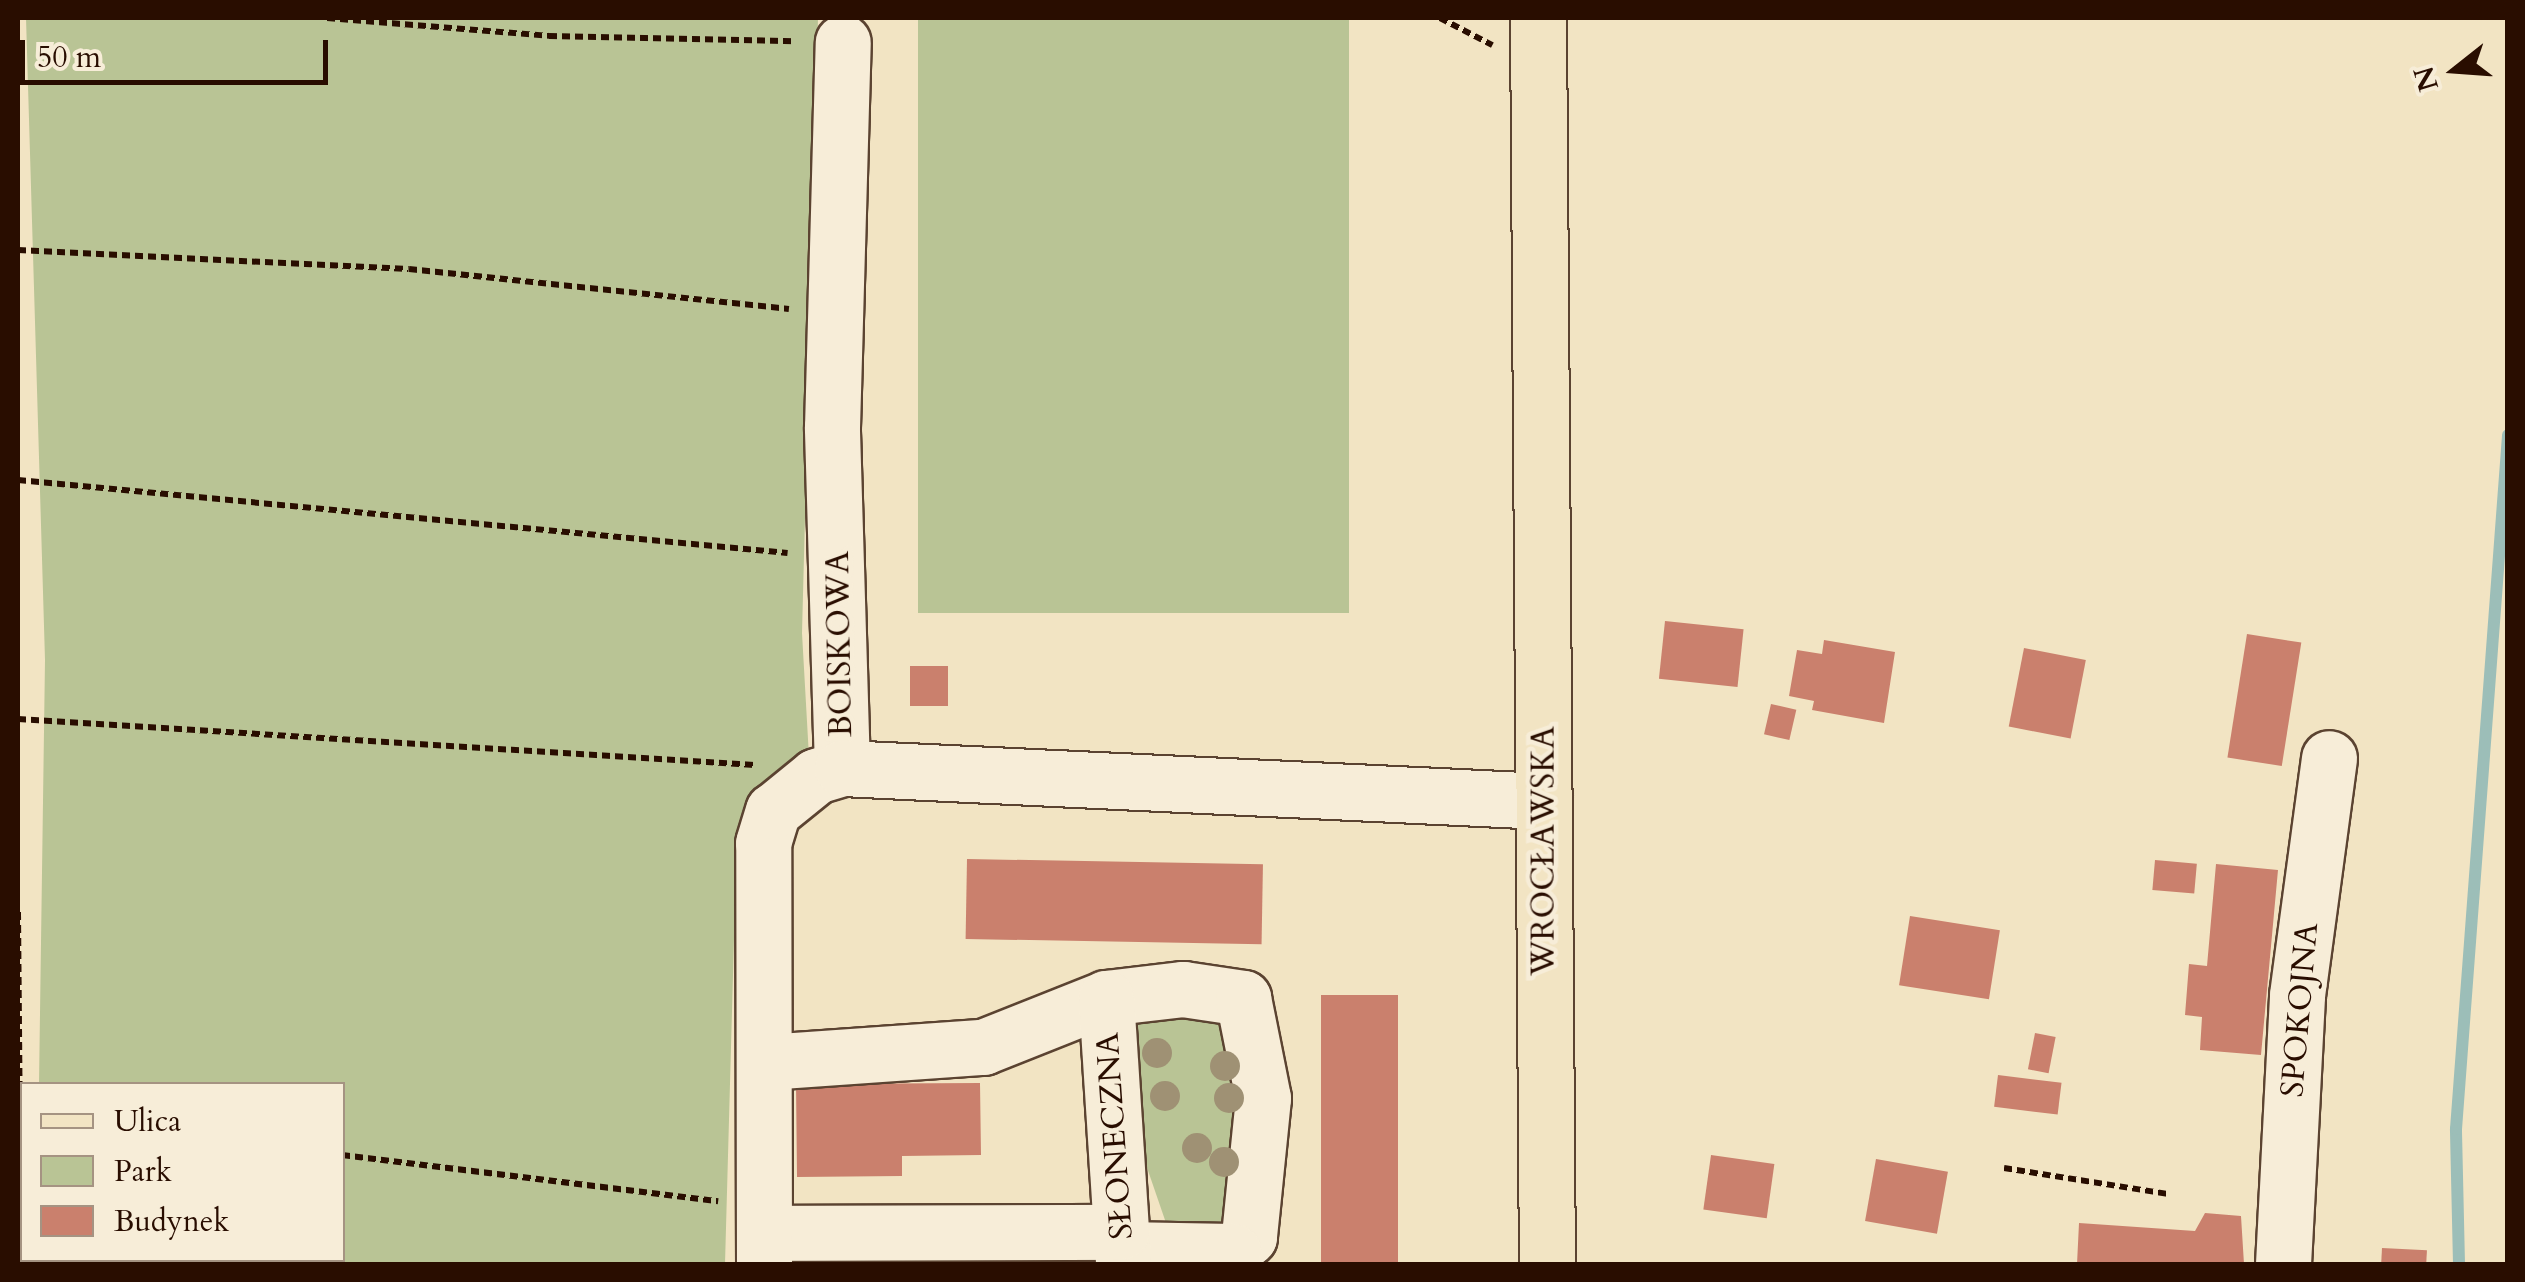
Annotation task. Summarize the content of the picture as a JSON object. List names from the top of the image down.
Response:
{
  "streets": {
    "main road": ["WROCŁAWSKA"],
    "street": ["BOISKOWA", "SPOKOJNA", "SŁONECZNA"]
  },
  "legend": ["Ulica", "Park", "Budynek"],
  "scale_bar": "50 m",
  "north": "left"
}
